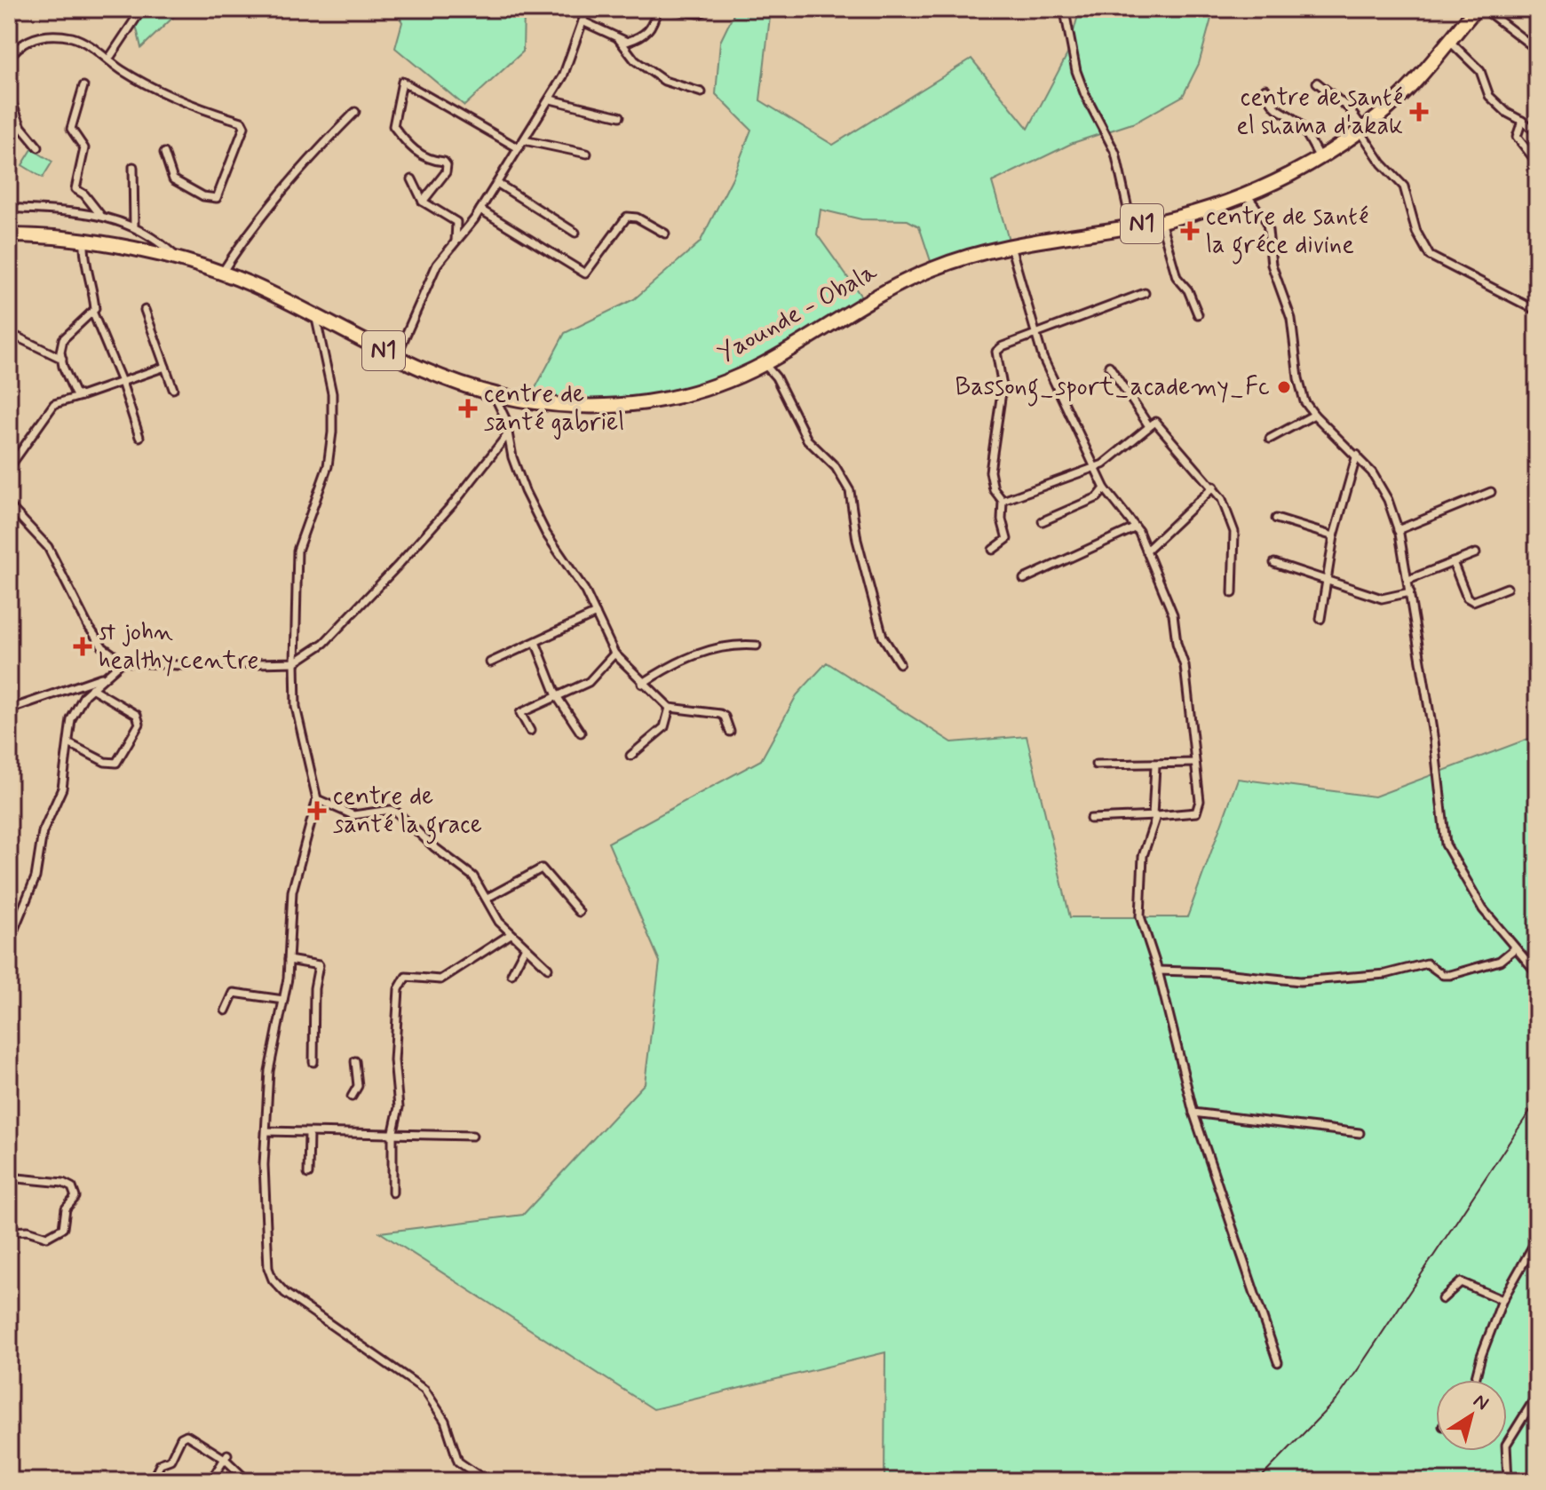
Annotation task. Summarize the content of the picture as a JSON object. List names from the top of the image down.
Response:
{
  "streets": {
    "highway": ["N1", "Yaounde - Obala"]
  },
  "places": {
    "health": [
      "centre de santé el shama d'akak",
      "centre de santé la gréce divine",
      "centre de santé gabriel",
      "st john healthy centre",
      "centre de santé la grace"
    ],
    "other": ["Bassong_sport_academy_Fc"]
  },
  "north": "top right"
}
